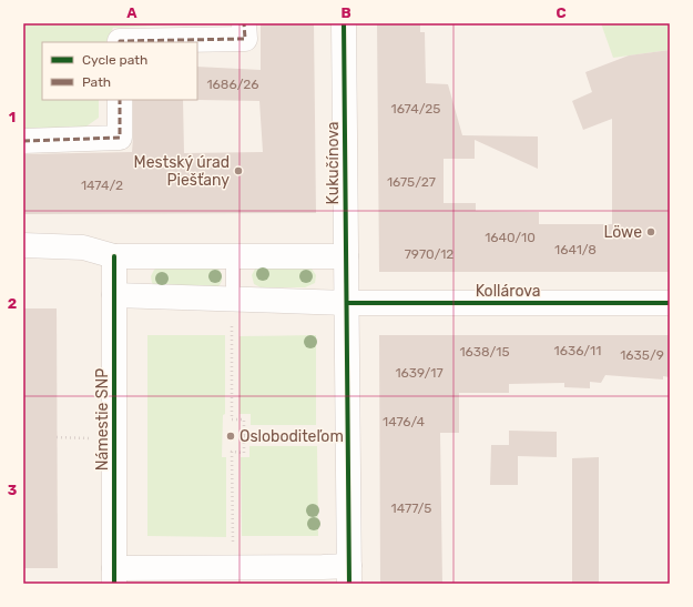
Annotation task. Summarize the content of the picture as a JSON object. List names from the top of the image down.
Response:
{
  "streets": {
    "street": ["Kukučínova", "Kollárova", "Námestie SNP"]
  },
  "crossings": [
    ["Kukučínova", "Kollárova"],
    ["Kukučínova", "Námestie SNP"],
    ["Kollárova", "Námestie SNP"]
  ],
  "places": ["Mestský úrad Piešťany", "Löwe", "Osloboditeľom"],
  "house_numbers": [
    "1686/26",
    "1674/25",
    "1675/27",
    "1474/2",
    "1640/10",
    "1641/8",
    "7970/12",
    "1636/11",
    "1638/15",
    "1635/9",
    "1639/17",
    "1476/4",
    "1477/5"
  ],
  "legend": ["Cycle path", "Path"],
  "grid": {
    "columns": ["A", "B", "C"],
    "rows": ["1", "2", "3"]
  }
}
